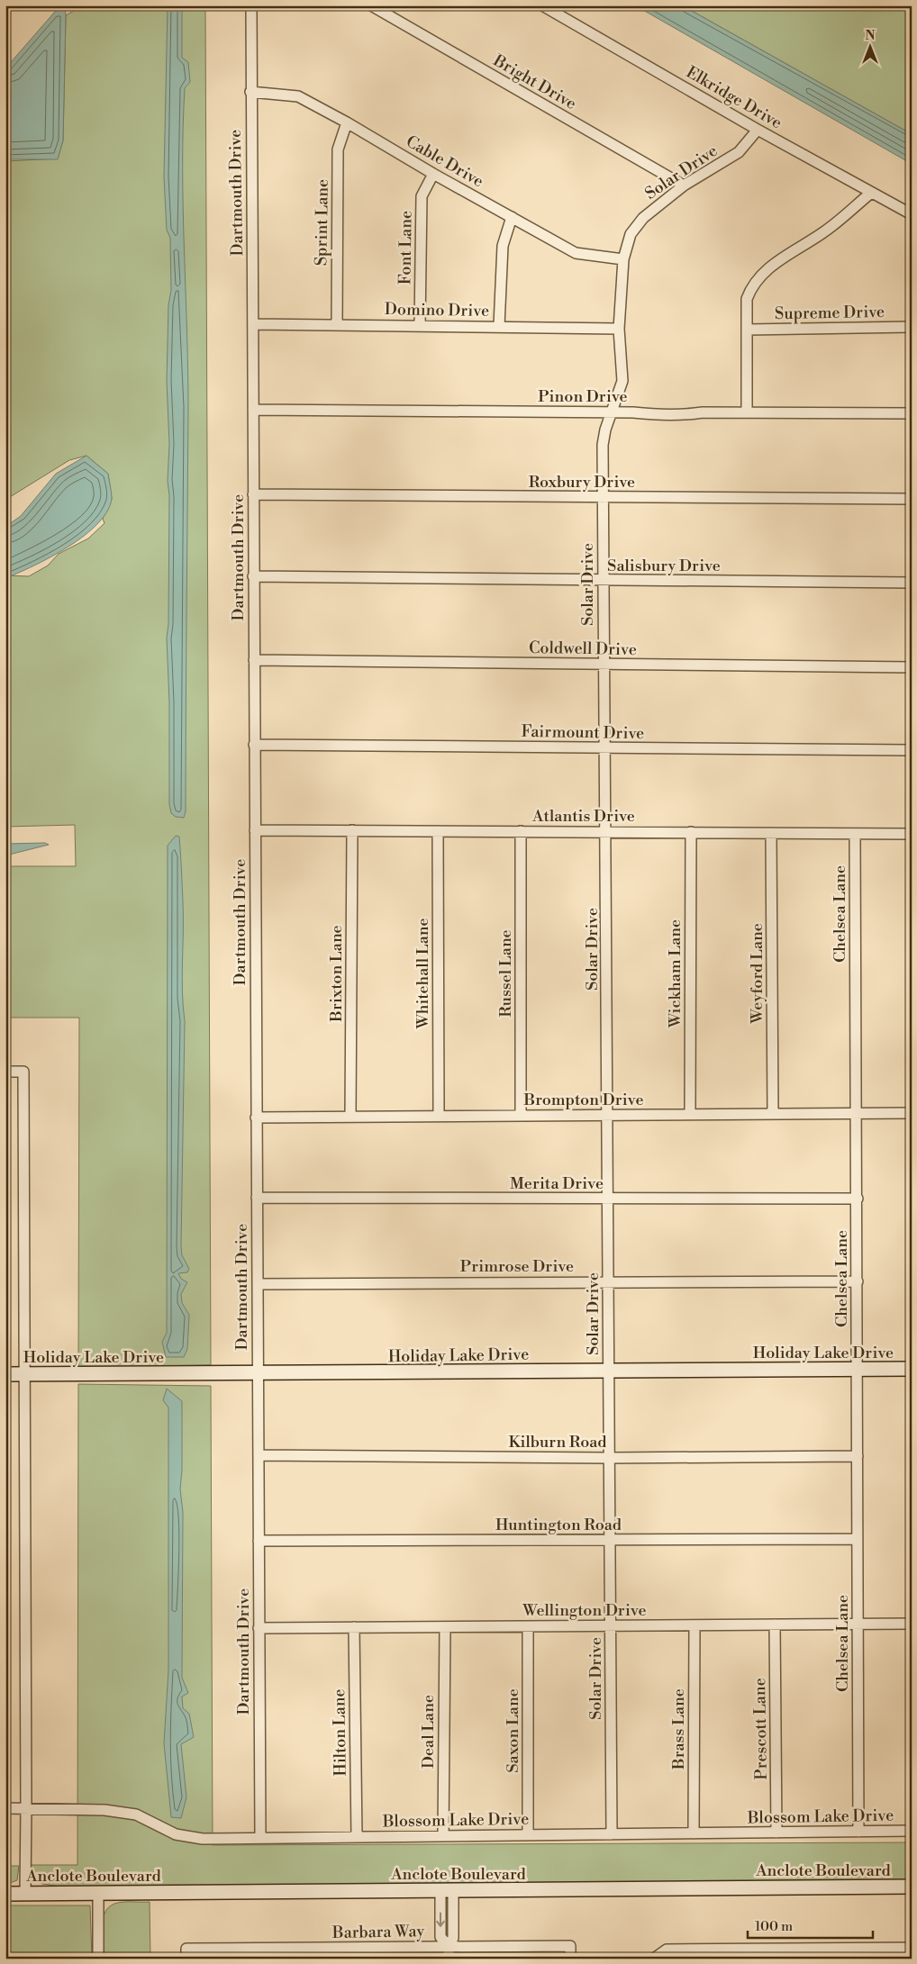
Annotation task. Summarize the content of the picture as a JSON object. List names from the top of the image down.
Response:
{
  "streets": {
    "street": [
      "Bright Drive",
      "Elkridge Drive",
      "Cable Drive",
      "Solar Drive",
      "Dartmouth Drive",
      "Sprint Lane",
      "Font Lane",
      "Domino Drive",
      "Supreme Drive",
      "Pinon Drive",
      "Roxbury Drive",
      "Salisbury Drive",
      "Coldwell Drive",
      "Fairmount Drive",
      "Atlantis Drive",
      "Chelsea Lane",
      "Brixton Lane",
      "Whitehall Lane",
      "Russel Lane",
      "Wickham Lane",
      "Weyford Lane",
      "Brompton Drive",
      "Merita Drive",
      "Primrose Drive",
      "Holiday Lake Drive",
      "Kilburn Road",
      "Huntington Road",
      "Wellington Drive",
      "Brass Lane",
      "Prescott Lane",
      "Saxon Lane",
      "Deal Lane",
      "Hilton Lane",
      "Blossom Lake Drive",
      "Anclote Boulevard",
      "Barbara Way"
    ]
  },
  "crossings": [
    ["Bright Drive", "Solar Drive"],
    ["Elkridge Drive", "Solar Drive"],
    ["Cable Drive", "Solar Drive"],
    ["Cable Drive", "Dartmouth Drive"],
    ["Cable Drive", "Sprint Lane"],
    ["Cable Drive", "Font Lane"],
    ["Solar Drive", "Domino Drive"],
    ["Solar Drive", "Pinon Drive"],
    ["Solar Drive", "Roxbury Drive"],
    ["Solar Drive", "Salisbury Drive"],
    ["Solar Drive", "Coldwell Drive"],
    ["Solar Drive", "Fairmount Drive"],
    ["Solar Drive", "Atlantis Drive"],
    ["Solar Drive", "Brompton Drive"],
    ["Solar Drive", "Merita Drive"],
    ["Solar Drive", "Primrose Drive"],
    ["Solar Drive", "Holiday Lake Drive"],
    ["Solar Drive", "Kilburn Road"],
    ["Solar Drive", "Huntington Road"],
    ["Solar Drive", "Wellington Drive"],
    ["Solar Drive", "Blossom Lake Drive"],
    ["Dartmouth Drive", "Domino Drive"],
    ["Dartmouth Drive", "Pinon Drive"],
    ["Dartmouth Drive", "Roxbury Drive"],
    ["Dartmouth Drive", "Salisbury Drive"],
    ["Dartmouth Drive", "Coldwell Drive"],
    ["Dartmouth Drive", "Fairmount Drive"],
    ["Dartmouth Drive", "Atlantis Drive"],
    ["Dartmouth Drive", "Brompton Drive"],
    ["Dartmouth Drive", "Merita Drive"],
    ["Dartmouth Drive", "Primrose Drive"],
    ["Dartmouth Drive", "Holiday Lake Drive"],
    ["Dartmouth Drive", "Kilburn Road"],
    ["Dartmouth Drive", "Huntington Road"],
    ["Dartmouth Drive", "Wellington Drive"],
    ["Dartmouth Drive", "Blossom Lake Drive"],
    ["Sprint Lane", "Domino Drive"],
    ["Font Lane", "Domino Drive"],
    ["Atlantis Drive", "Chelsea Lane"],
    ["Atlantis Drive", "Brixton Lane"],
    ["Atlantis Drive", "Whitehall Lane"],
    ["Atlantis Drive", "Russel Lane"],
    ["Atlantis Drive", "Wickham Lane"],
    ["Atlantis Drive", "Weyford Lane"],
    ["Chelsea Lane", "Brompton Drive"],
    ["Chelsea Lane", "Merita Drive"],
    ["Chelsea Lane", "Primrose Drive"],
    ["Chelsea Lane", "Holiday Lake Drive"],
    ["Chelsea Lane", "Kilburn Road"],
    ["Chelsea Lane", "Huntington Road"],
    ["Chelsea Lane", "Wellington Drive"],
    ["Chelsea Lane", "Blossom Lake Drive"],
    ["Brixton Lane", "Brompton Drive"],
    ["Whitehall Lane", "Brompton Drive"],
    ["Russel Lane", "Brompton Drive"],
    ["Wickham Lane", "Brompton Drive"],
    ["Weyford Lane", "Brompton Drive"],
    ["Wellington Drive", "Brass Lane"],
    ["Wellington Drive", "Prescott Lane"],
    ["Wellington Drive", "Saxon Lane"],
    ["Wellington Drive", "Deal Lane"],
    ["Wellington Drive", "Hilton Lane"],
    ["Brass Lane", "Blossom Lake Drive"],
    ["Prescott Lane", "Blossom Lake Drive"],
    ["Saxon Lane", "Blossom Lake Drive"],
    ["Deal Lane", "Blossom Lake Drive"],
    ["Hilton Lane", "Blossom Lake Drive"]
  ],
  "scale_bar": "100 m",
  "north": "top"
}
